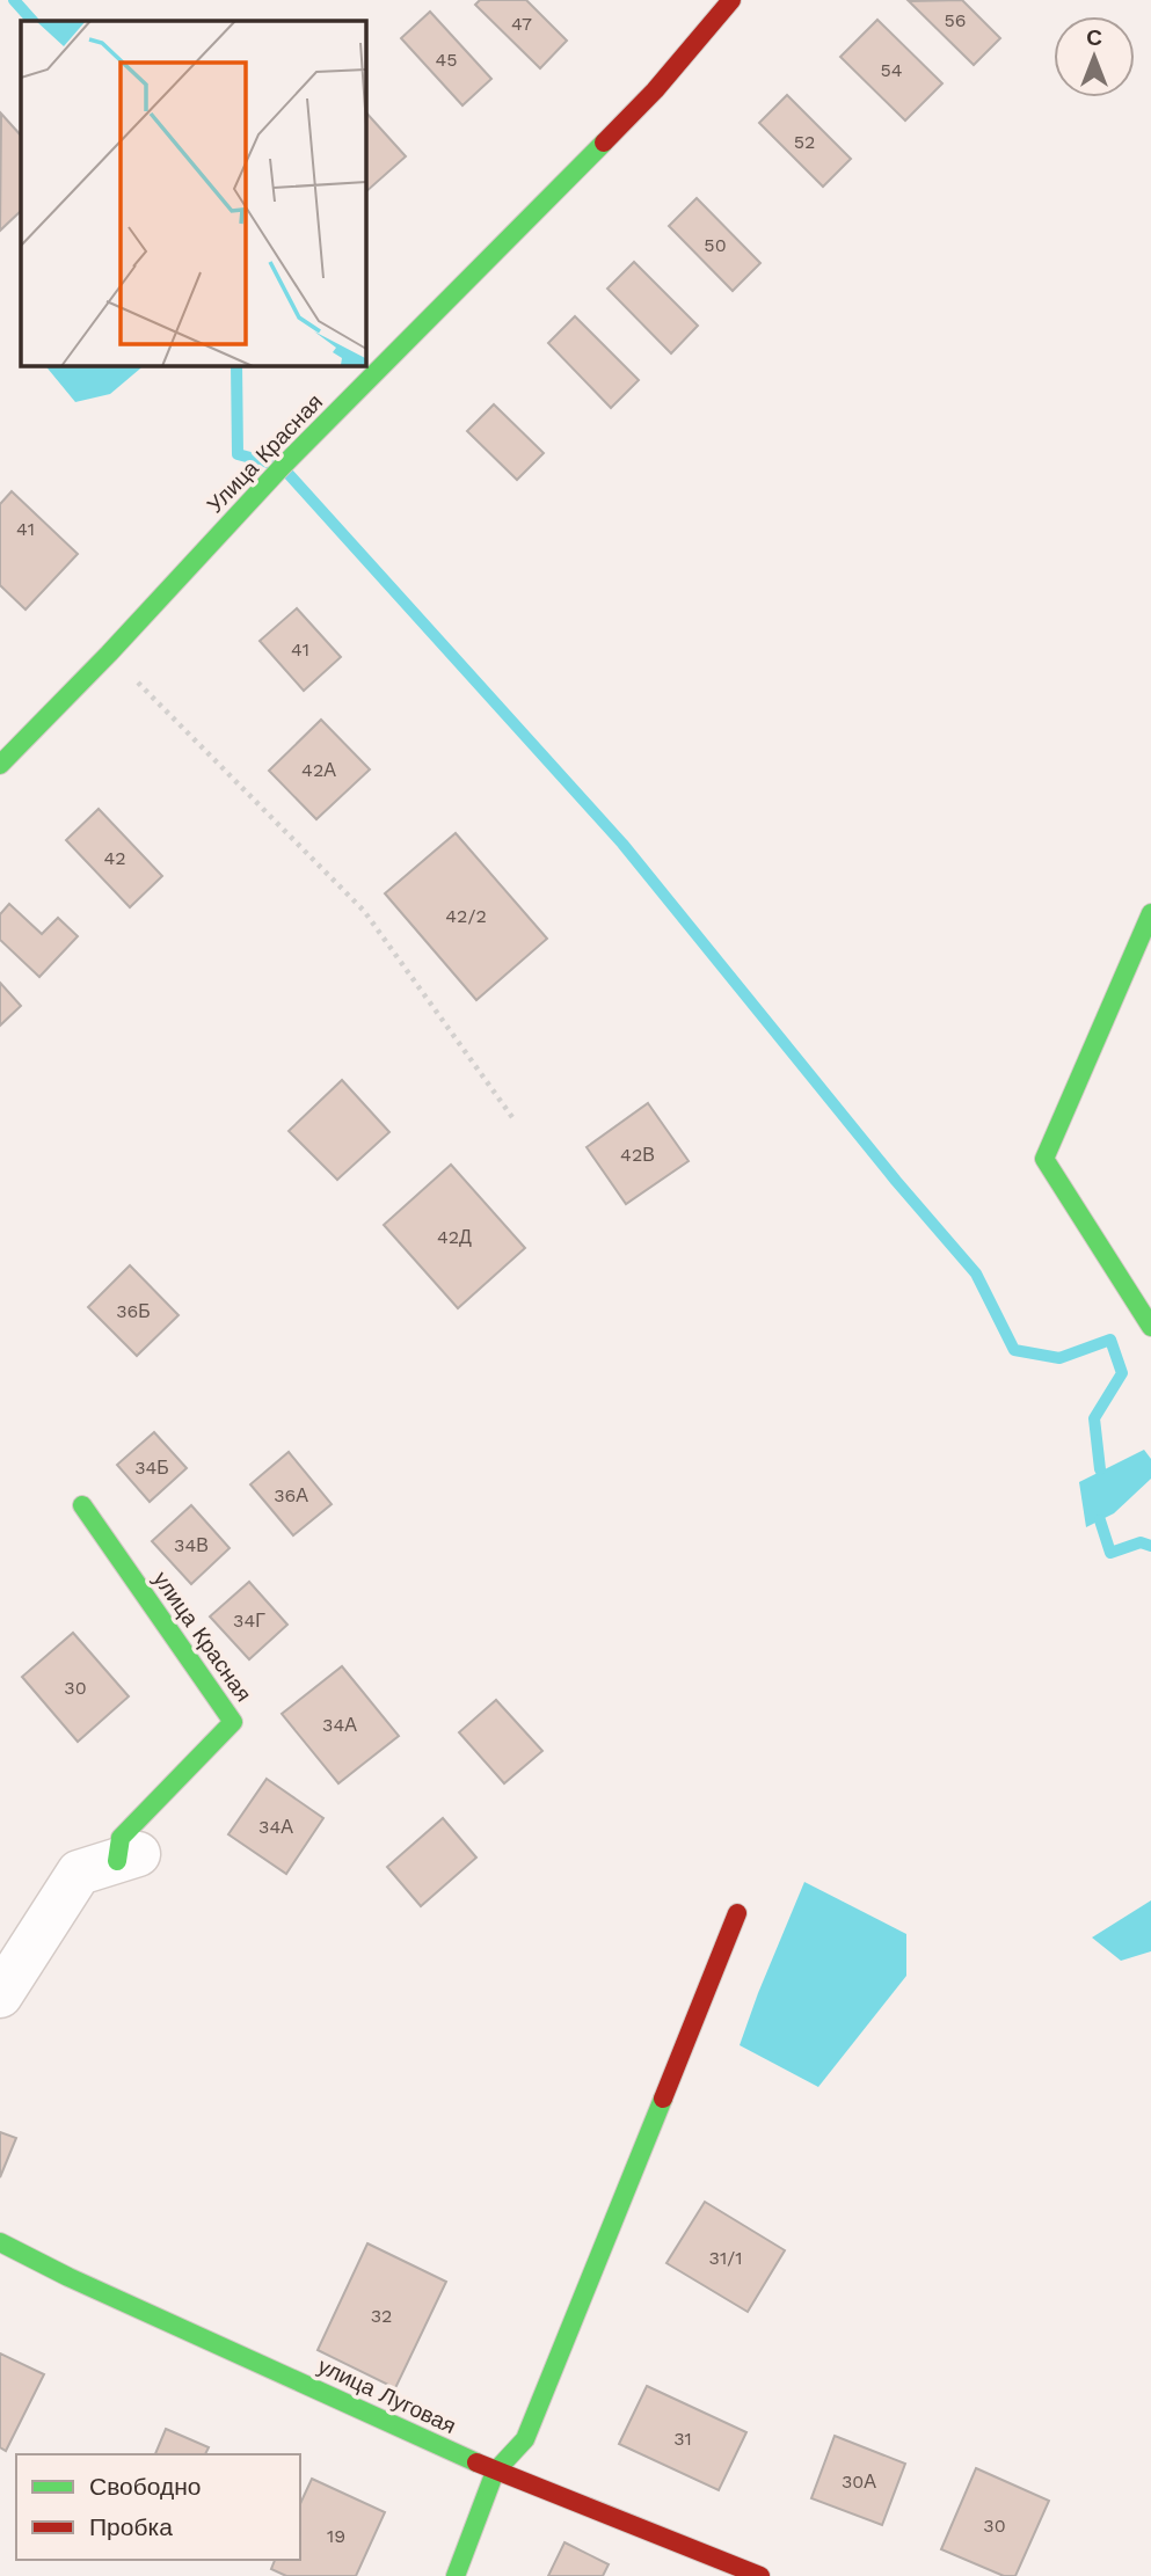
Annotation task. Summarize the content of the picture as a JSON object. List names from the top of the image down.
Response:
{
  "streets": {
    "street": ["Улица Красная", "улица Красная", "улица Луговая"]
  },
  "house_numbers": [
    "56",
    "47",
    "45",
    "54",
    "52",
    "50",
    "41",
    "41",
    "42А",
    "42",
    "42/2",
    "42В",
    "42Д",
    "36Б",
    "34Б",
    "36А",
    "34В",
    "34Г",
    "30",
    "34А",
    "34А",
    "31/1",
    "32",
    "31",
    "30А",
    "30",
    "19"
  ],
  "legend": ["Свободно", "Пробка"],
  "north": "top"
}
